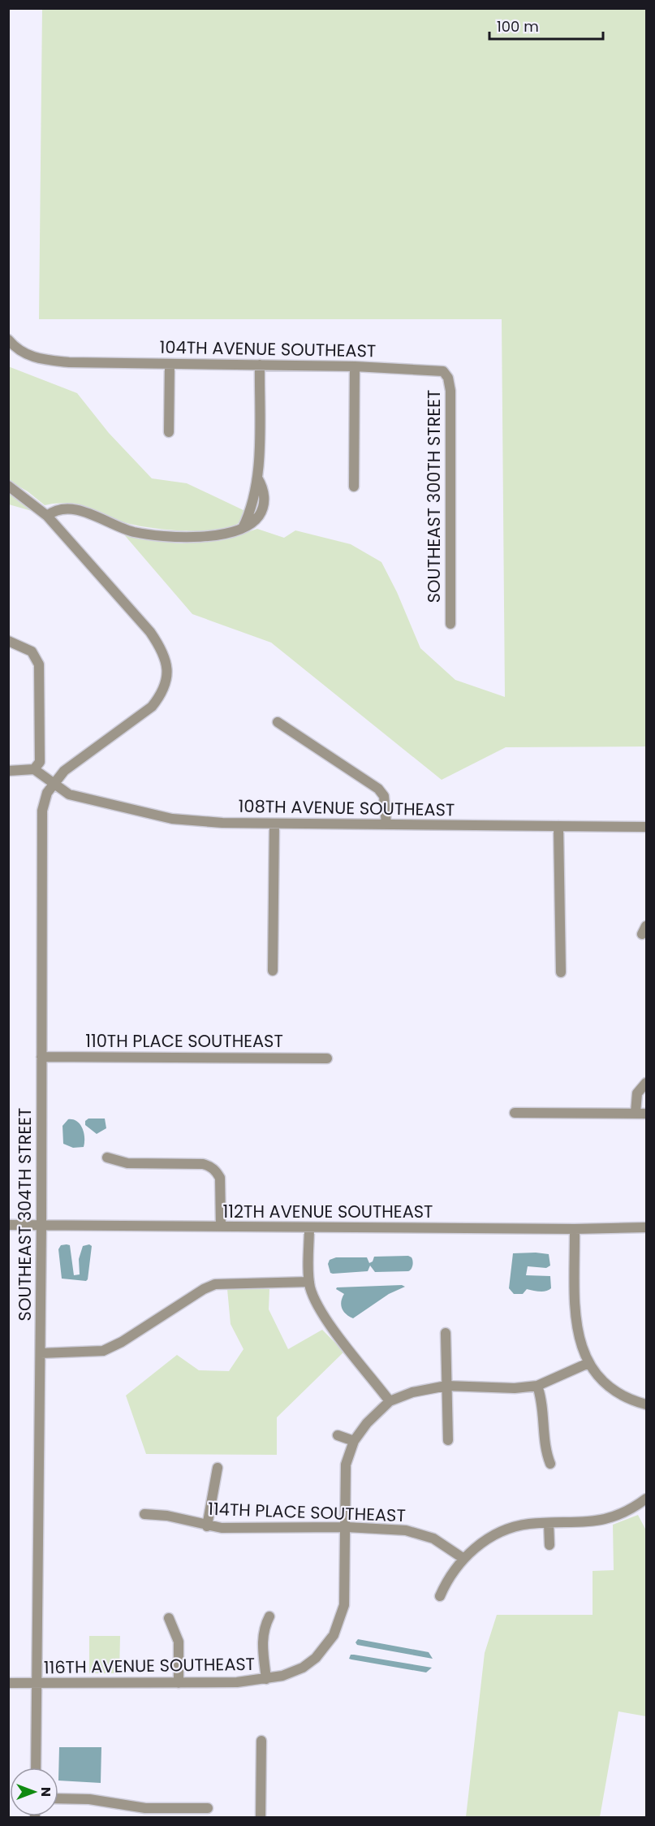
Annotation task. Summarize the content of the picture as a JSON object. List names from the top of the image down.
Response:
{
  "streets": {
    "street": [
      "104TH AVENUE SOUTHEAST",
      "SOUTHEAST 300TH STREET",
      "108TH AVENUE SOUTHEAST",
      "110TH PLACE SOUTHEAST",
      "112TH AVENUE SOUTHEAST",
      "SOUTHEAST 304TH STREET",
      "114TH PLACE SOUTHEAST",
      "116TH AVENUE SOUTHEAST"
    ]
  },
  "crossings": [
    ["104TH AVENUE SOUTHEAST", "SOUTHEAST 300TH STREET"],
    ["108TH AVENUE SOUTHEAST", "SOUTHEAST 304TH STREET"],
    ["110TH PLACE SOUTHEAST", "SOUTHEAST 304TH STREET"],
    ["112TH AVENUE SOUTHEAST", "SOUTHEAST 304TH STREET"],
    ["SOUTHEAST 304TH STREET", "116TH AVENUE SOUTHEAST"],
    ["114TH PLACE SOUTHEAST", "116TH AVENUE SOUTHEAST"]
  ],
  "scale_bar": "100 m",
  "north": "right"
}
